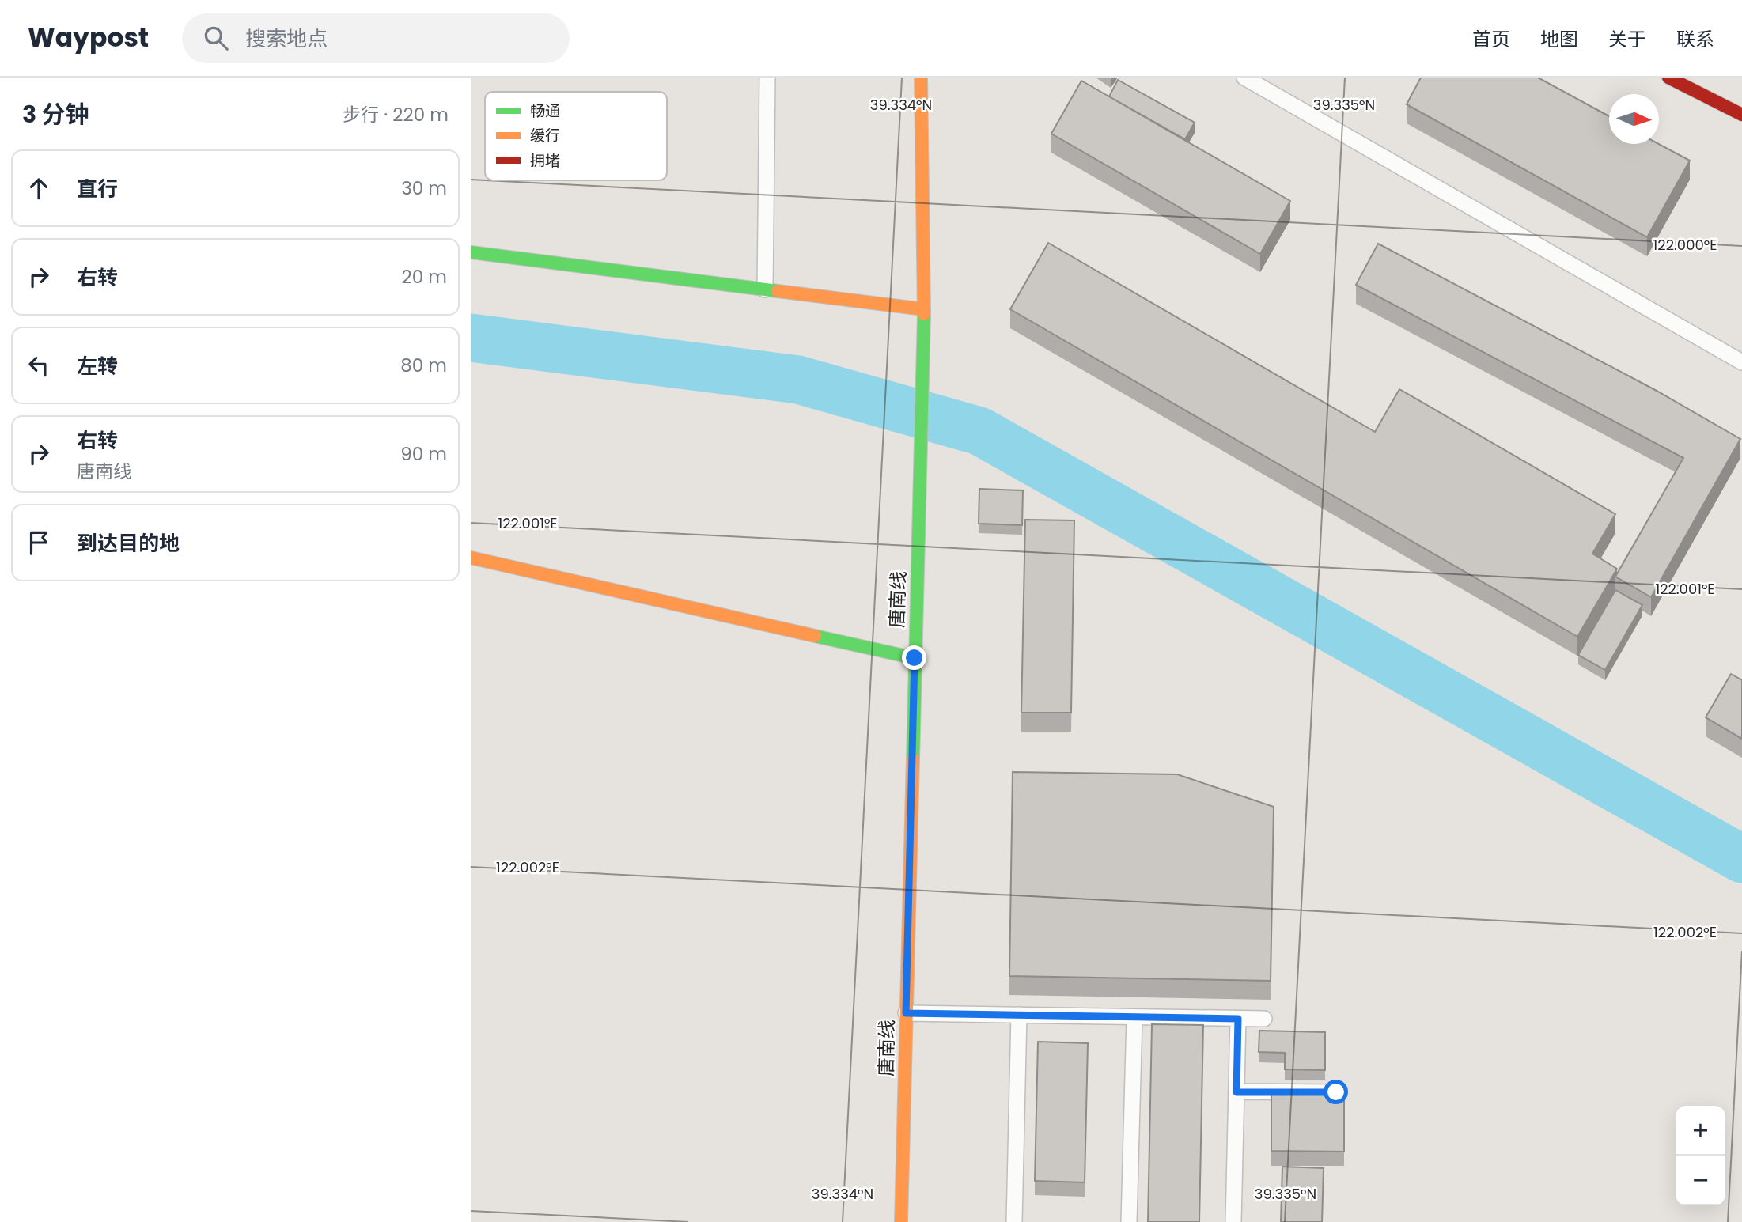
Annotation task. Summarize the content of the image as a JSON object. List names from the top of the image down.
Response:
{
  "streets": {
    "street": ["唐南线"]
  },
  "legend": ["畅通", "缓行", "拥堵"],
  "north": "right",
  "page": {
    "header": "Waypost",
    "search": "搜索地点",
    "nav": [
      "首页",
      "地图",
      "关于",
      "联系"
    ],
    "heading": ["3 分钟", "步行 · 220 m"],
    "list": [
      ["直行", "30 m"],
      ["右转", "20 m"],
      ["左转", "80 m"],
      ["右转", "唐南线", "90 m"],
      "到达目的地"
    ],
    "map_buttons": ["+", "−"]
  },
  "coordinates": [
    "39.334°N",
    "39.335°N",
    "122.000°E",
    "122.001°E",
    "122.002°E"
  ]
}
